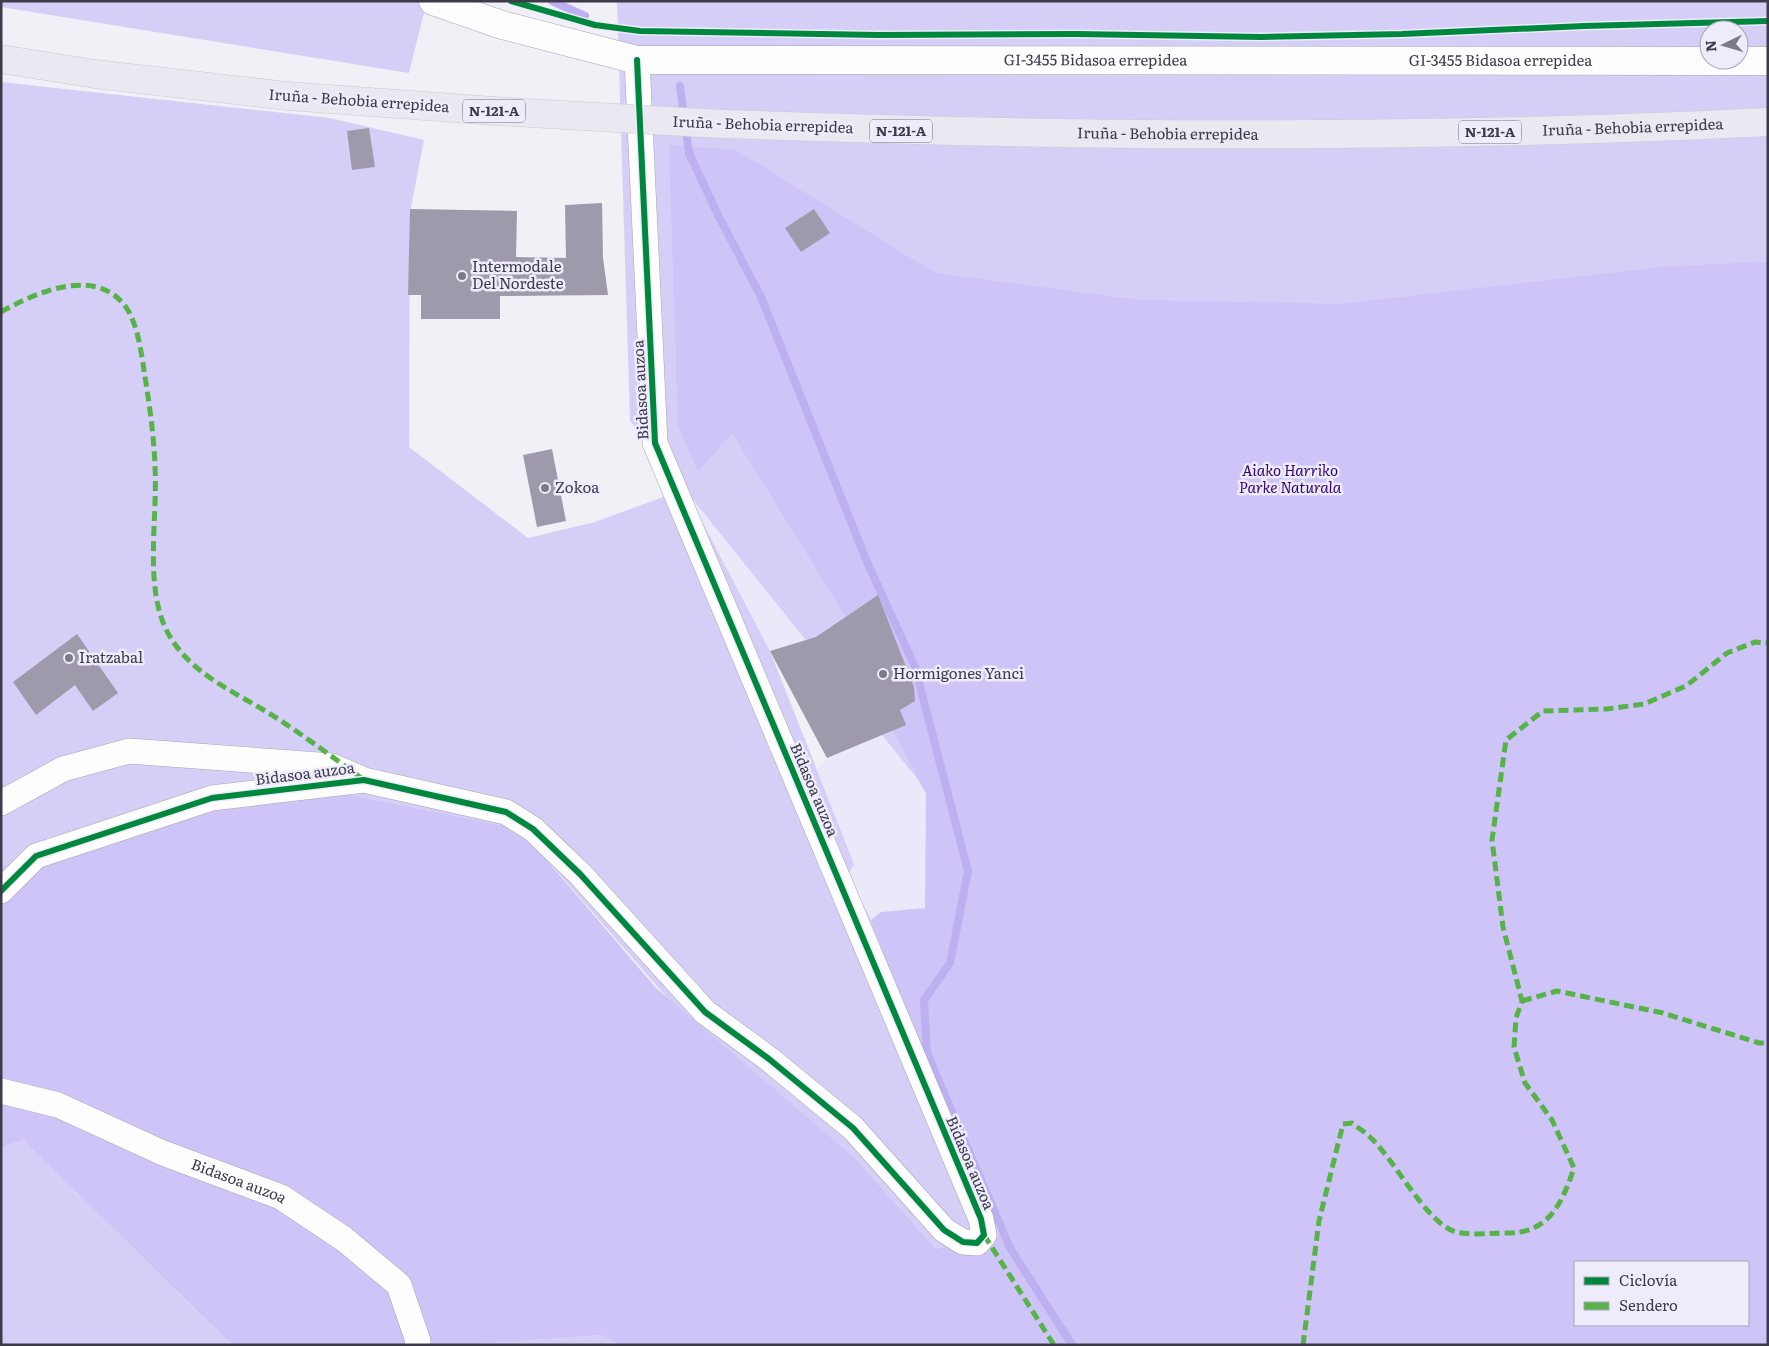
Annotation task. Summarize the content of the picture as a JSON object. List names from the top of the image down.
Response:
{
  "streets": {
    "highway": ["Iruña - Behobia errepidea", "N-121-A"],
    "street": ["GI-3455 Bidasoa errepidea", "Bidasoa auzoa"]
  },
  "crossings": [
    ["GI-3455 Bidasoa errepidea", "Bidasoa auzoa"]
  ],
  "parks": ["Aiako Harriko Parke Naturala"],
  "places": [
    "Intermodale Del Nordeste",
    "Zokoa",
    "Iratzabal",
    "Hormigones Yanci"
  ],
  "legend": ["Ciclovía", "Sendero"],
  "north": "left"
}
